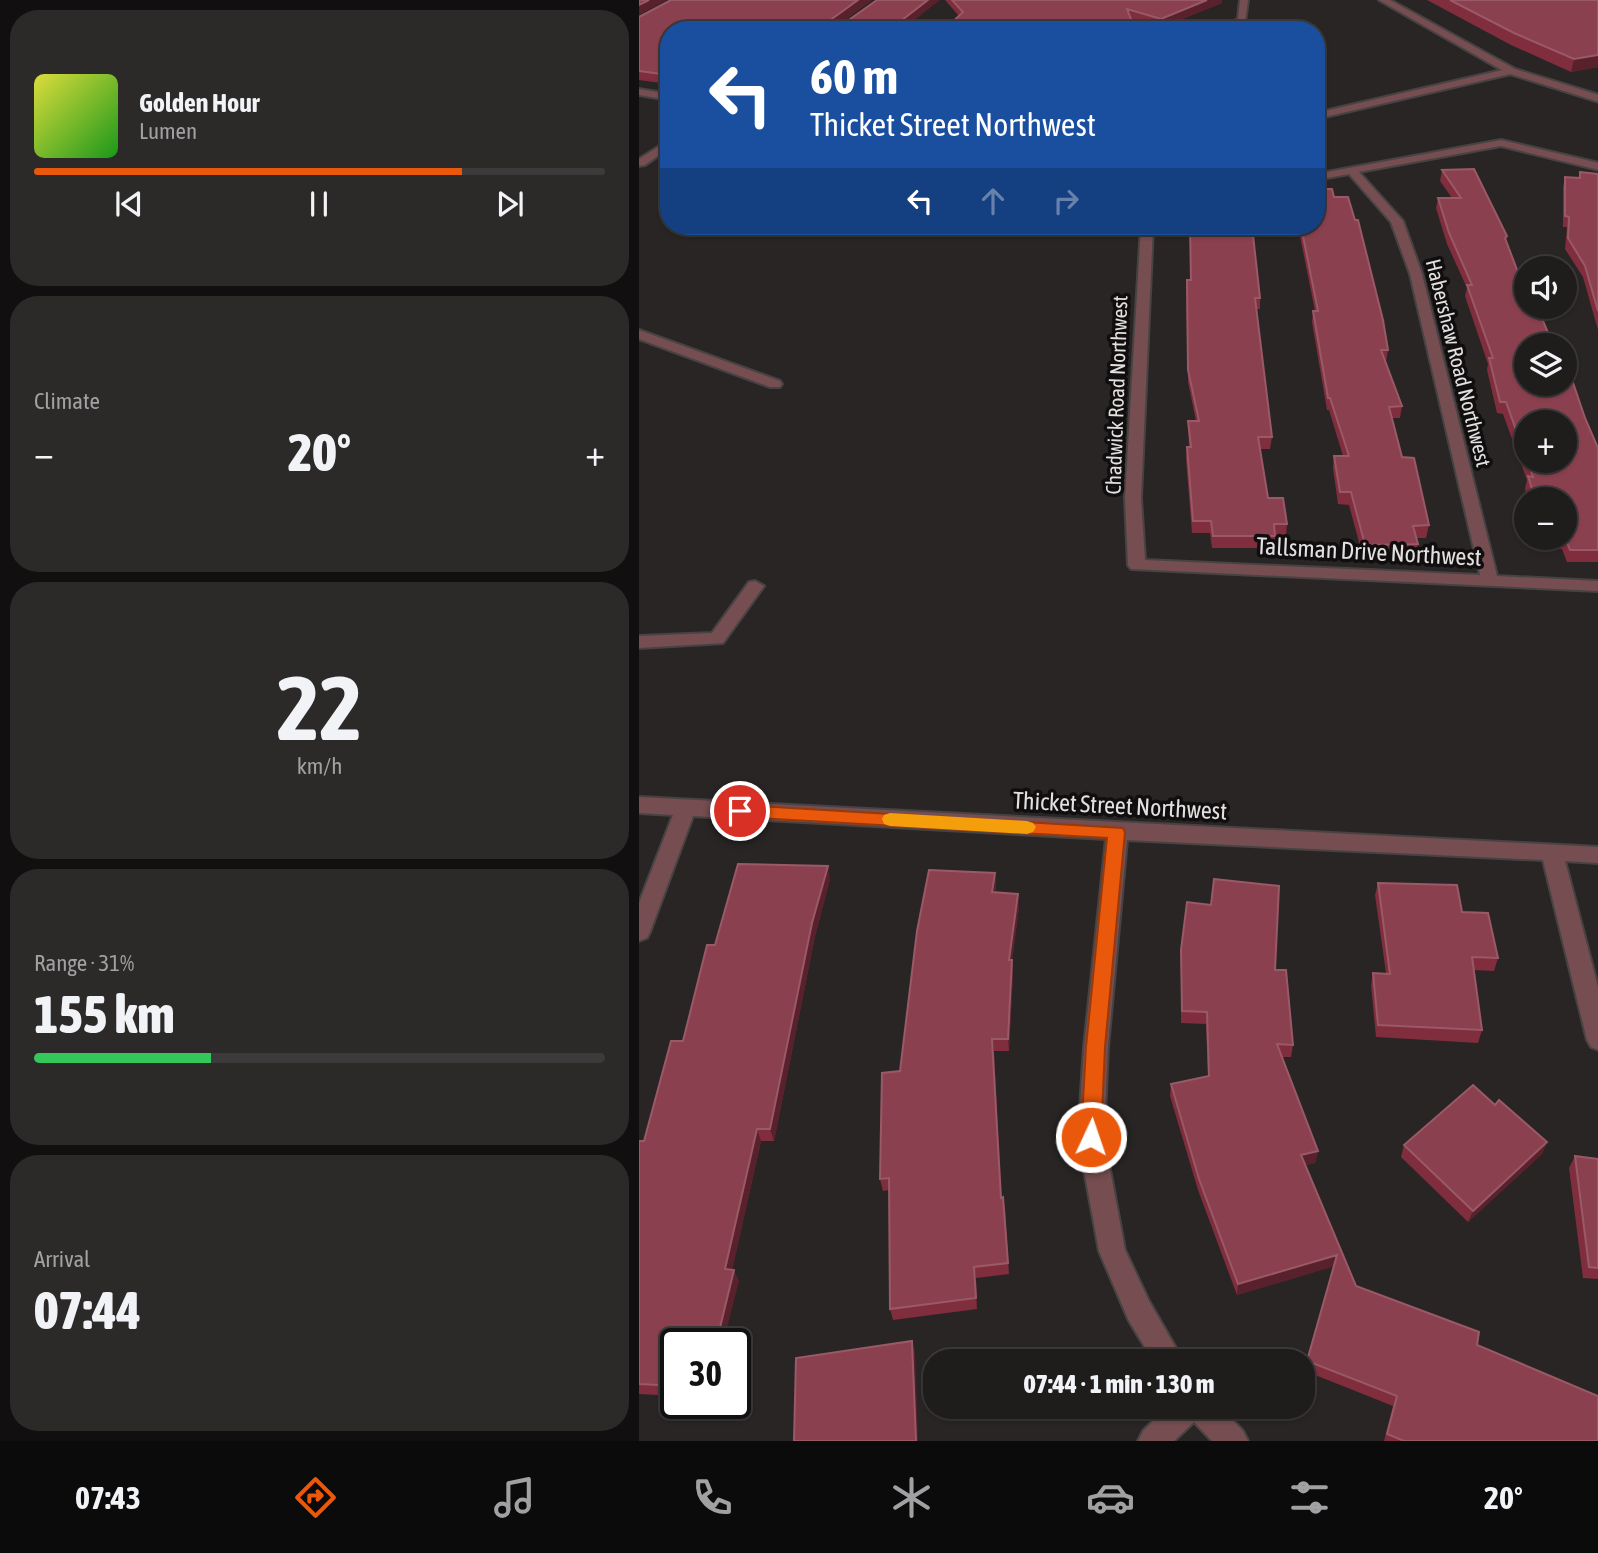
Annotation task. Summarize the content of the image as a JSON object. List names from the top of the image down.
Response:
{
  "streets": {
    "street": [
      "Habershaw Road Northwest",
      "Chadwick Road Northwest",
      "Tallsman Drive Northwest",
      "Thicket Street Northwest"
    ]
  },
  "crossings": [
    ["Habershaw Road Northwest", "Tallsman Drive Northwest"],
    ["Chadwick Road Northwest", "Tallsman Drive Northwest"]
  ],
  "page": {
    "turn": ["60 m", "Thicket Street Northwest"],
    "song": ["Golden Hour", "Lumen"],
    "map_buttons": ["+", "−"],
    "tile": [
      "Climate",
      ["22", "km/h"],
      ["Range · 31%", "155 km"],
      ["Arrival", "07:44"]
    ],
    "heat": ["−", "20°", "+"],
    "limit": "30",
    "trip": "07:44 · 1 min · 130 m",
    "tabs": ["07:43", "20°"]
  }
}
